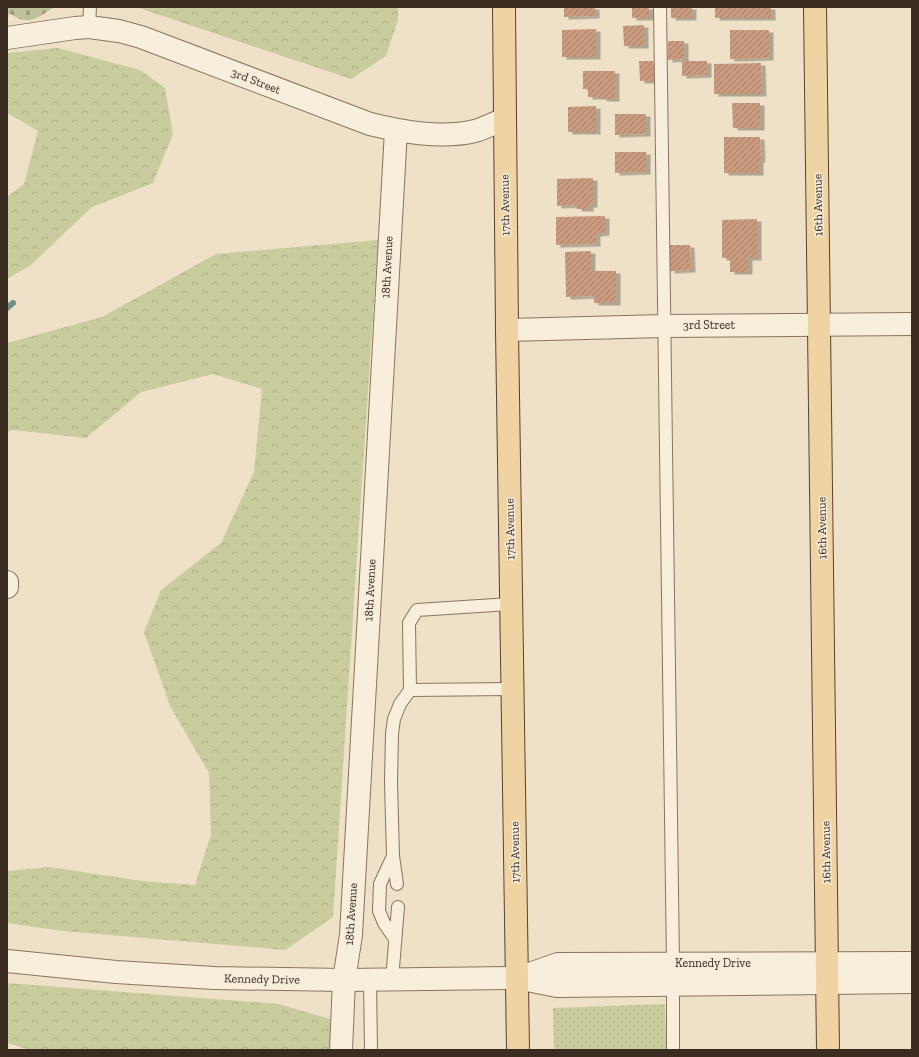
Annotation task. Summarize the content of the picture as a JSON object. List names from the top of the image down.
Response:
{
  "streets": {
    "main road": ["17th Avenue", "16th Avenue"],
    "street": ["3rd Street", "18th Avenue", "Kennedy Drive"]
  },
  "crossings": [
    ["3rd Street", "17th Avenue"],
    ["3rd Street", "16th Avenue"],
    ["3rd Street", "18th Avenue"],
    ["17th Avenue", "Kennedy Drive"],
    ["16th Avenue", "Kennedy Drive"],
    ["18th Avenue", "Kennedy Drive"]
  ]
}
